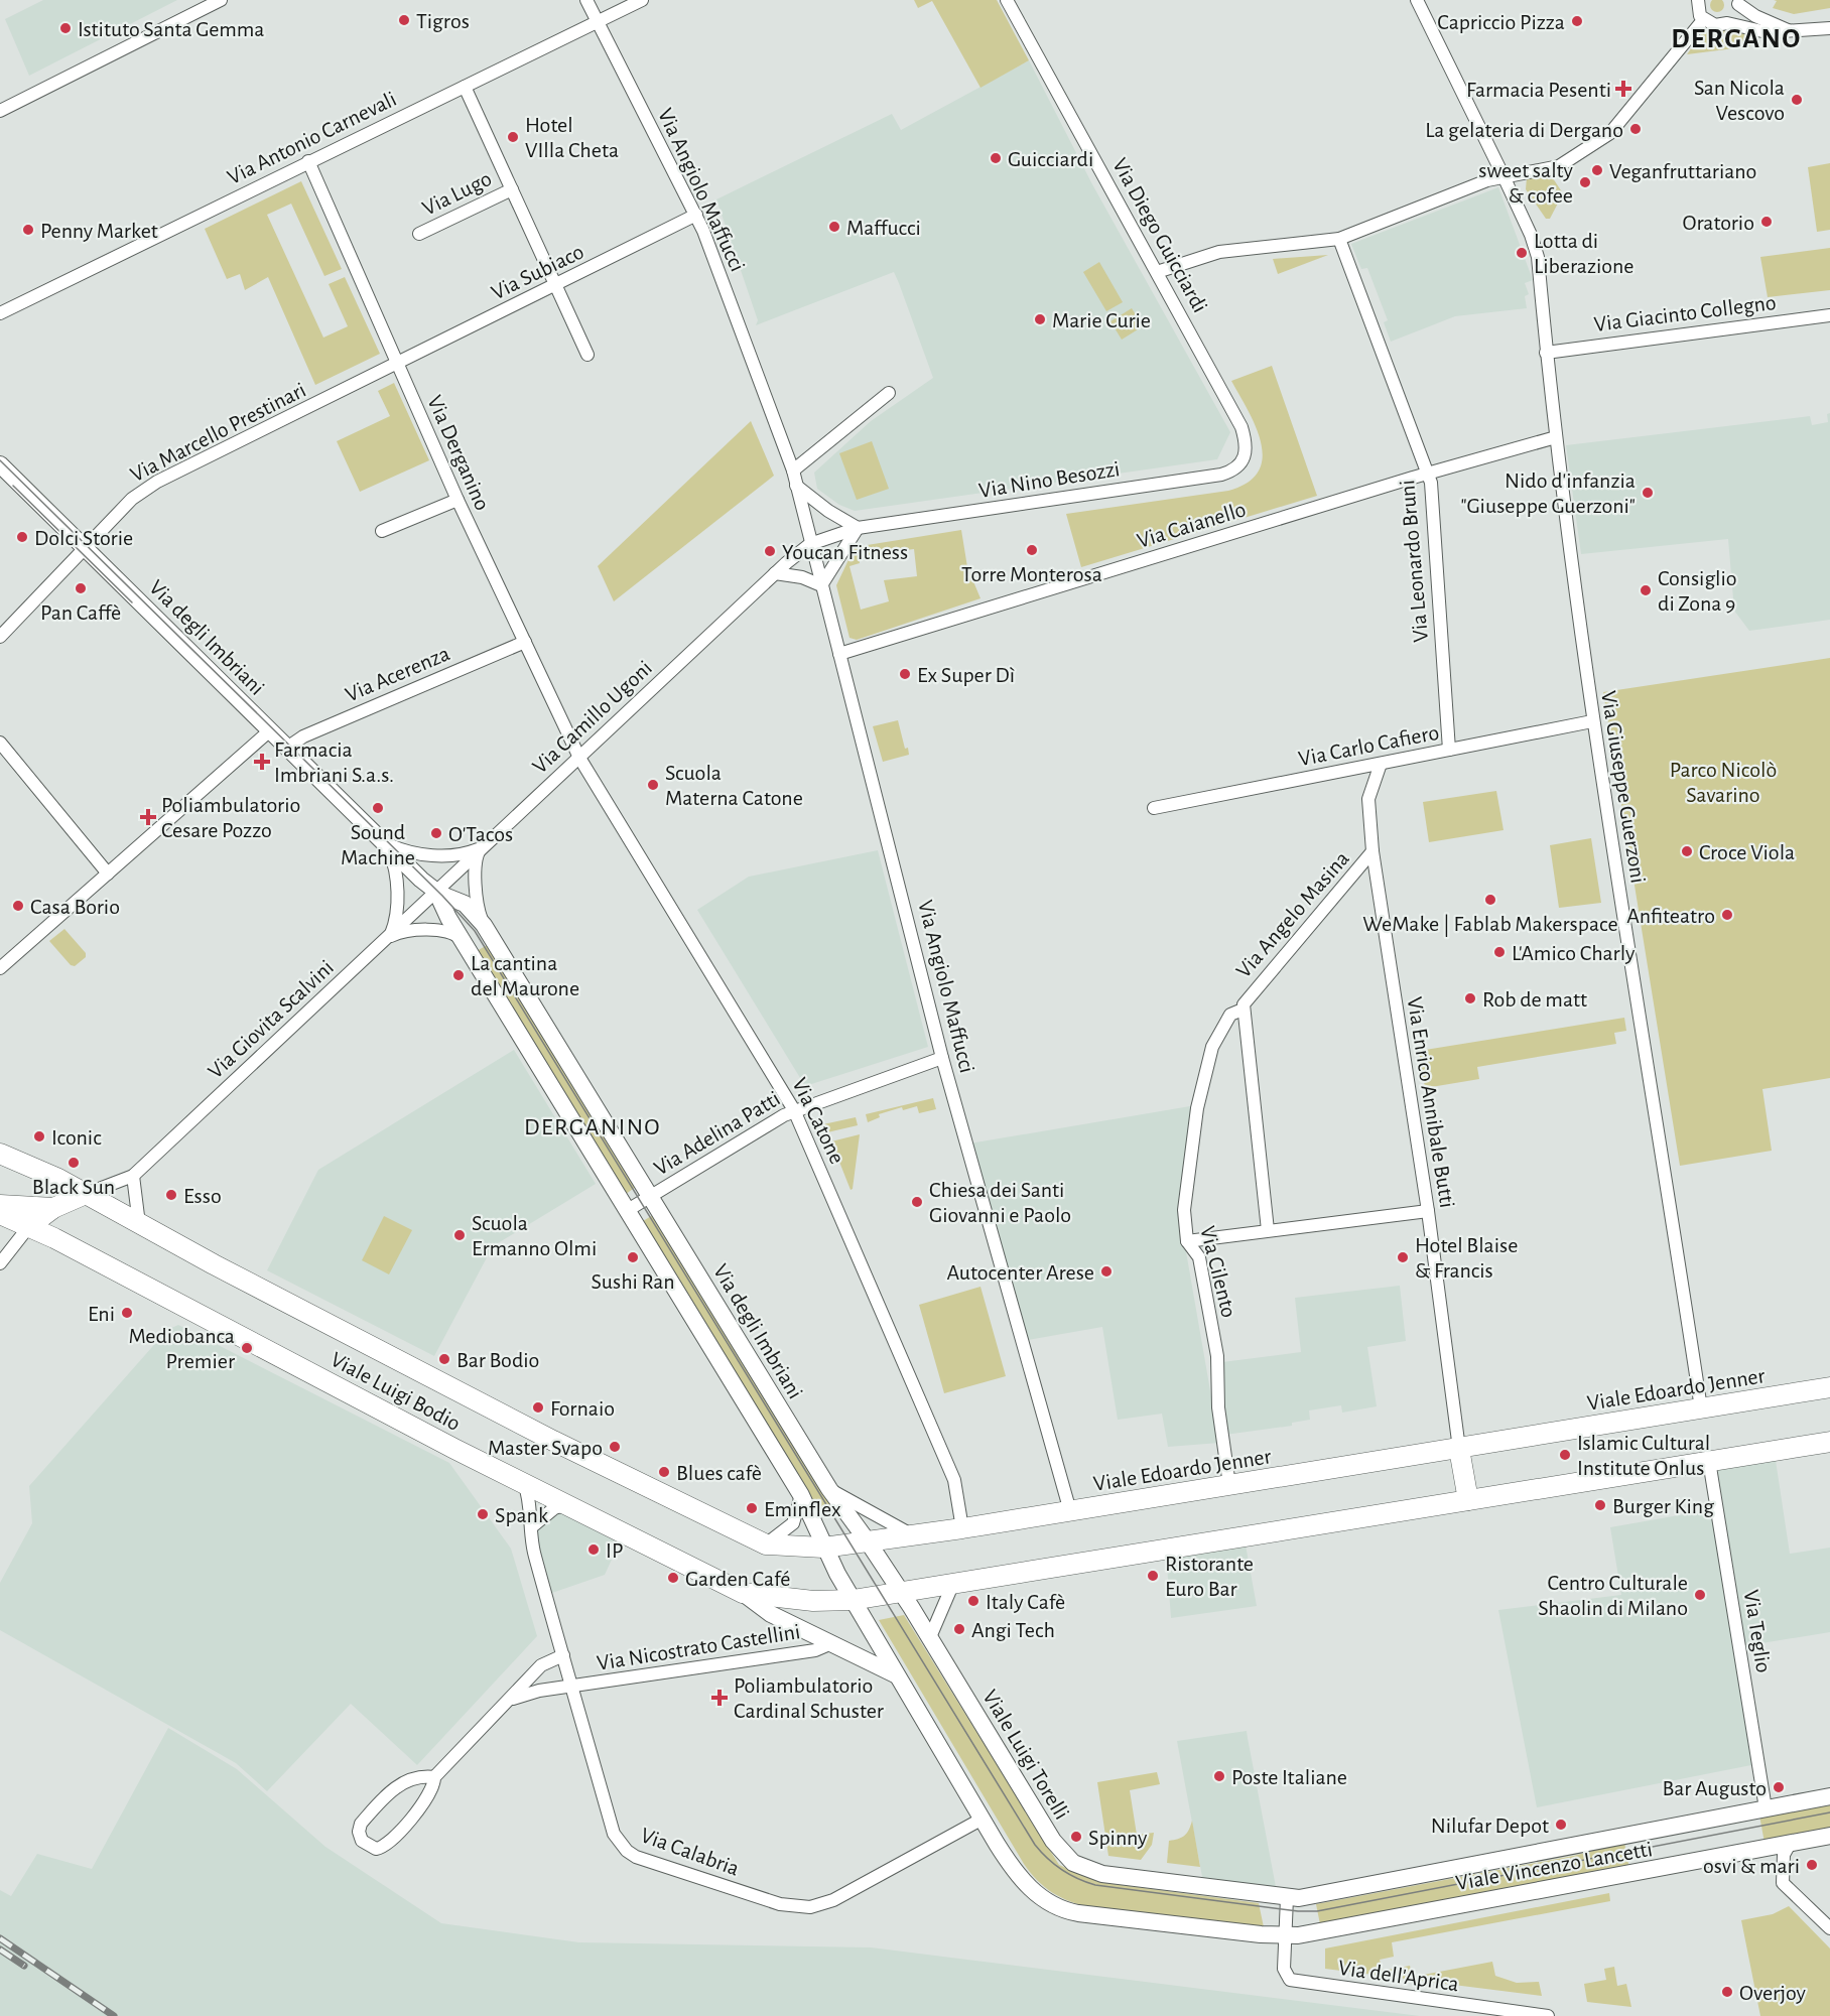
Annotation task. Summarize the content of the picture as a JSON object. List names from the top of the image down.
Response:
{
  "streets": {
    "main road": [
      "Via degli Imbriani",
      "Viale Edoardo Jenner",
      "Viale Luigi Bodio",
      "Viale Luigi Torelli",
      "Viale Vincenzo Lancetti"
    ],
    "street": [
      "Via Antonio Carnevali",
      "Via Angiolo Maffucci",
      "Via Lugo",
      "Via Diego Guicciardi",
      "Via Subiaco",
      "Via Giacinto Collegno",
      "Via Marcello Prestinari",
      "Via Derganino",
      "Via Nino Besozzi",
      "Via Caianello",
      "Via Leonardo Bruni",
      "Via Acerenza",
      "Via Camillo Ugoni",
      "Via Carlo Cafiero",
      "Via Giuseppe Guerzoni",
      "Via Angelo Masina",
      "Via Giovita Scalvini",
      "Via Enrico Annibale Butti",
      "Via Catone",
      "Via Adelina Patti",
      "Via Cilento",
      "Via Teglio",
      "Via Nicostrato Castellini",
      "Via Calabria",
      "Via dell'Aprica"
    ]
  },
  "crossings": [
    ["Via Antonio Carnevali", "Via Angiolo Maffucci"],
    ["Via Antonio Carnevali", "Via Derganino"],
    ["Via Angiolo Maffucci", "Via Subiaco"],
    ["Via Angiolo Maffucci", "Via Nino Besozzi"],
    ["Via Angiolo Maffucci", "Via Caianello"],
    ["Via Angiolo Maffucci", "Via Camillo Ugoni"],
    ["Via Angiolo Maffucci", "Via Adelina Patti"],
    ["Via Angiolo Maffucci", "Viale Edoardo Jenner"],
    ["Via Diego Guicciardi", "Via Nino Besozzi"],
    ["Via Subiaco", "Via Marcello Prestinari"],
    ["Via Subiaco", "Via Derganino"],
    ["Via Giacinto Collegno", "Via Giuseppe Guerzoni"],
    ["Via Marcello Prestinari", "Via Derganino"],
    ["Via Marcello Prestinari", "Via degli Imbriani"],
    ["Via Derganino", "Via Acerenza"],
    ["Via Derganino", "Via Camillo Ugoni"],
    ["Via Derganino", "Via Catone"],
    ["Via Nino Besozzi", "Via Camillo Ugoni"],
    ["Via Caianello", "Via Leonardo Bruni"],
    ["Via Caianello", "Via Giuseppe Guerzoni"],
    ["Via Leonardo Bruni", "Via Carlo Cafiero"],
    ["Via degli Imbriani", "Via Acerenza"],
    ["Via degli Imbriani", "Via Camillo Ugoni"],
    ["Via degli Imbriani", "Via Giovita Scalvini"],
    ["Via degli Imbriani", "Via Adelina Patti"],
    ["Via degli Imbriani", "Viale Edoardo Jenner"],
    ["Via degli Imbriani", "Viale Luigi Bodio"],
    ["Via degli Imbriani", "Viale Luigi Torelli"],
    ["Via Camillo Ugoni", "Via Giovita Scalvini"],
    ["Via Camillo Ugoni", "Via Catone"],
    ["Via Carlo Cafiero", "Via Giuseppe Guerzoni"],
    ["Via Carlo Cafiero", "Via Enrico Annibale Butti"],
    ["Via Giuseppe Guerzoni", "Viale Edoardo Jenner"],
    ["Via Angelo Masina", "Via Enrico Annibale Butti"],
    ["Via Angelo Masina", "Via Cilento"],
    ["Via Giovita Scalvini", "Viale Luigi Bodio"],
    ["Via Enrico Annibale Butti", "Viale Edoardo Jenner"],
    ["Via Catone", "Via Adelina Patti"],
    ["Via Catone", "Viale Edoardo Jenner"],
    ["Via Cilento", "Viale Edoardo Jenner"],
    ["Viale Edoardo Jenner", "Viale Luigi Bodio"],
    ["Viale Edoardo Jenner", "Viale Luigi Torelli"],
    ["Viale Luigi Bodio", "Viale Luigi Torelli"],
    ["Viale Luigi Bodio", "Via Calabria"],
    ["Via Teglio", "Viale Vincenzo Lancetti"],
    ["Via Nicostrato Castellini", "Via Calabria"],
    ["Viale Luigi Torelli", "Viale Vincenzo Lancetti"],
    ["Via Calabria", "Viale Vincenzo Lancetti"],
    ["Viale Vincenzo Lancetti", "Via dell'Aprica"]
  ],
  "districts": ["DERGANO", "DERGANINO"],
  "parks": ["Parco Nicolò Savarino"],
  "places": {
    "other": [
      "Tigros",
      "Capriccio Pizza",
      "Istituto Santa Gemma",
      "San Nicola Vescovo",
      "La gelateria di Dergano",
      "Hotel VIlla Cheta",
      "Guicciardi",
      "Veganfruttariano",
      "sweet salty & cofee",
      "Oratorio",
      "Maffucci",
      "Penny Market",
      "Lotta di Liberazione",
      "Marie Curie",
      "Nido d'infanzia \"Giuseppe Guerzoni\"",
      "Dolci Storie",
      "Torre Monterosa",
      "Youcan Fitness",
      "Pan Caffè",
      "Consiglio di Zona 9",
      "Ex Super Dì",
      "Scuola Materna Catone",
      "Sound Machine",
      "O'Tacos",
      "Croce Viola",
      "WeMake | Fablab Makerspace",
      "Casa Borio",
      "Anfiteatro",
      "L'Amico Charly",
      "La cantina del Maurone",
      "Rob de matt",
      "Iconic",
      "Black Sun",
      "Esso",
      "Chiesa dei Santi Giovanni e Paolo",
      "Scuola Ermanno Olmi",
      "Sushi Ran",
      "Hotel Blaise & Francis",
      "Autocenter Arese",
      "Eni",
      "Mediobanca Premier",
      "Bar Bodio",
      "Fornaio",
      "Master Svapo",
      "Islamic Cultural Institute Onlus",
      "Blues cafè",
      "Burger King",
      "Eminflex",
      "Spank",
      "IP",
      "Ristorante Euro Bar",
      "Garden Café",
      "Centro Culturale Shaolin di Milano",
      "Italy Cafè",
      "Angi Tech",
      "Poste Italiane",
      "Bar Augusto",
      "Nilufar Depot",
      "Spinny",
      "osvi & mari",
      "Overjoy"
    ],
    "health": [
      "Farmacia Pesenti",
      "Farmacia Imbriani S.a.s.",
      "Poliambulatorio Cesare Pozzo",
      "Poliambulatorio Cardinal Schuster"
    ]
  }
}
